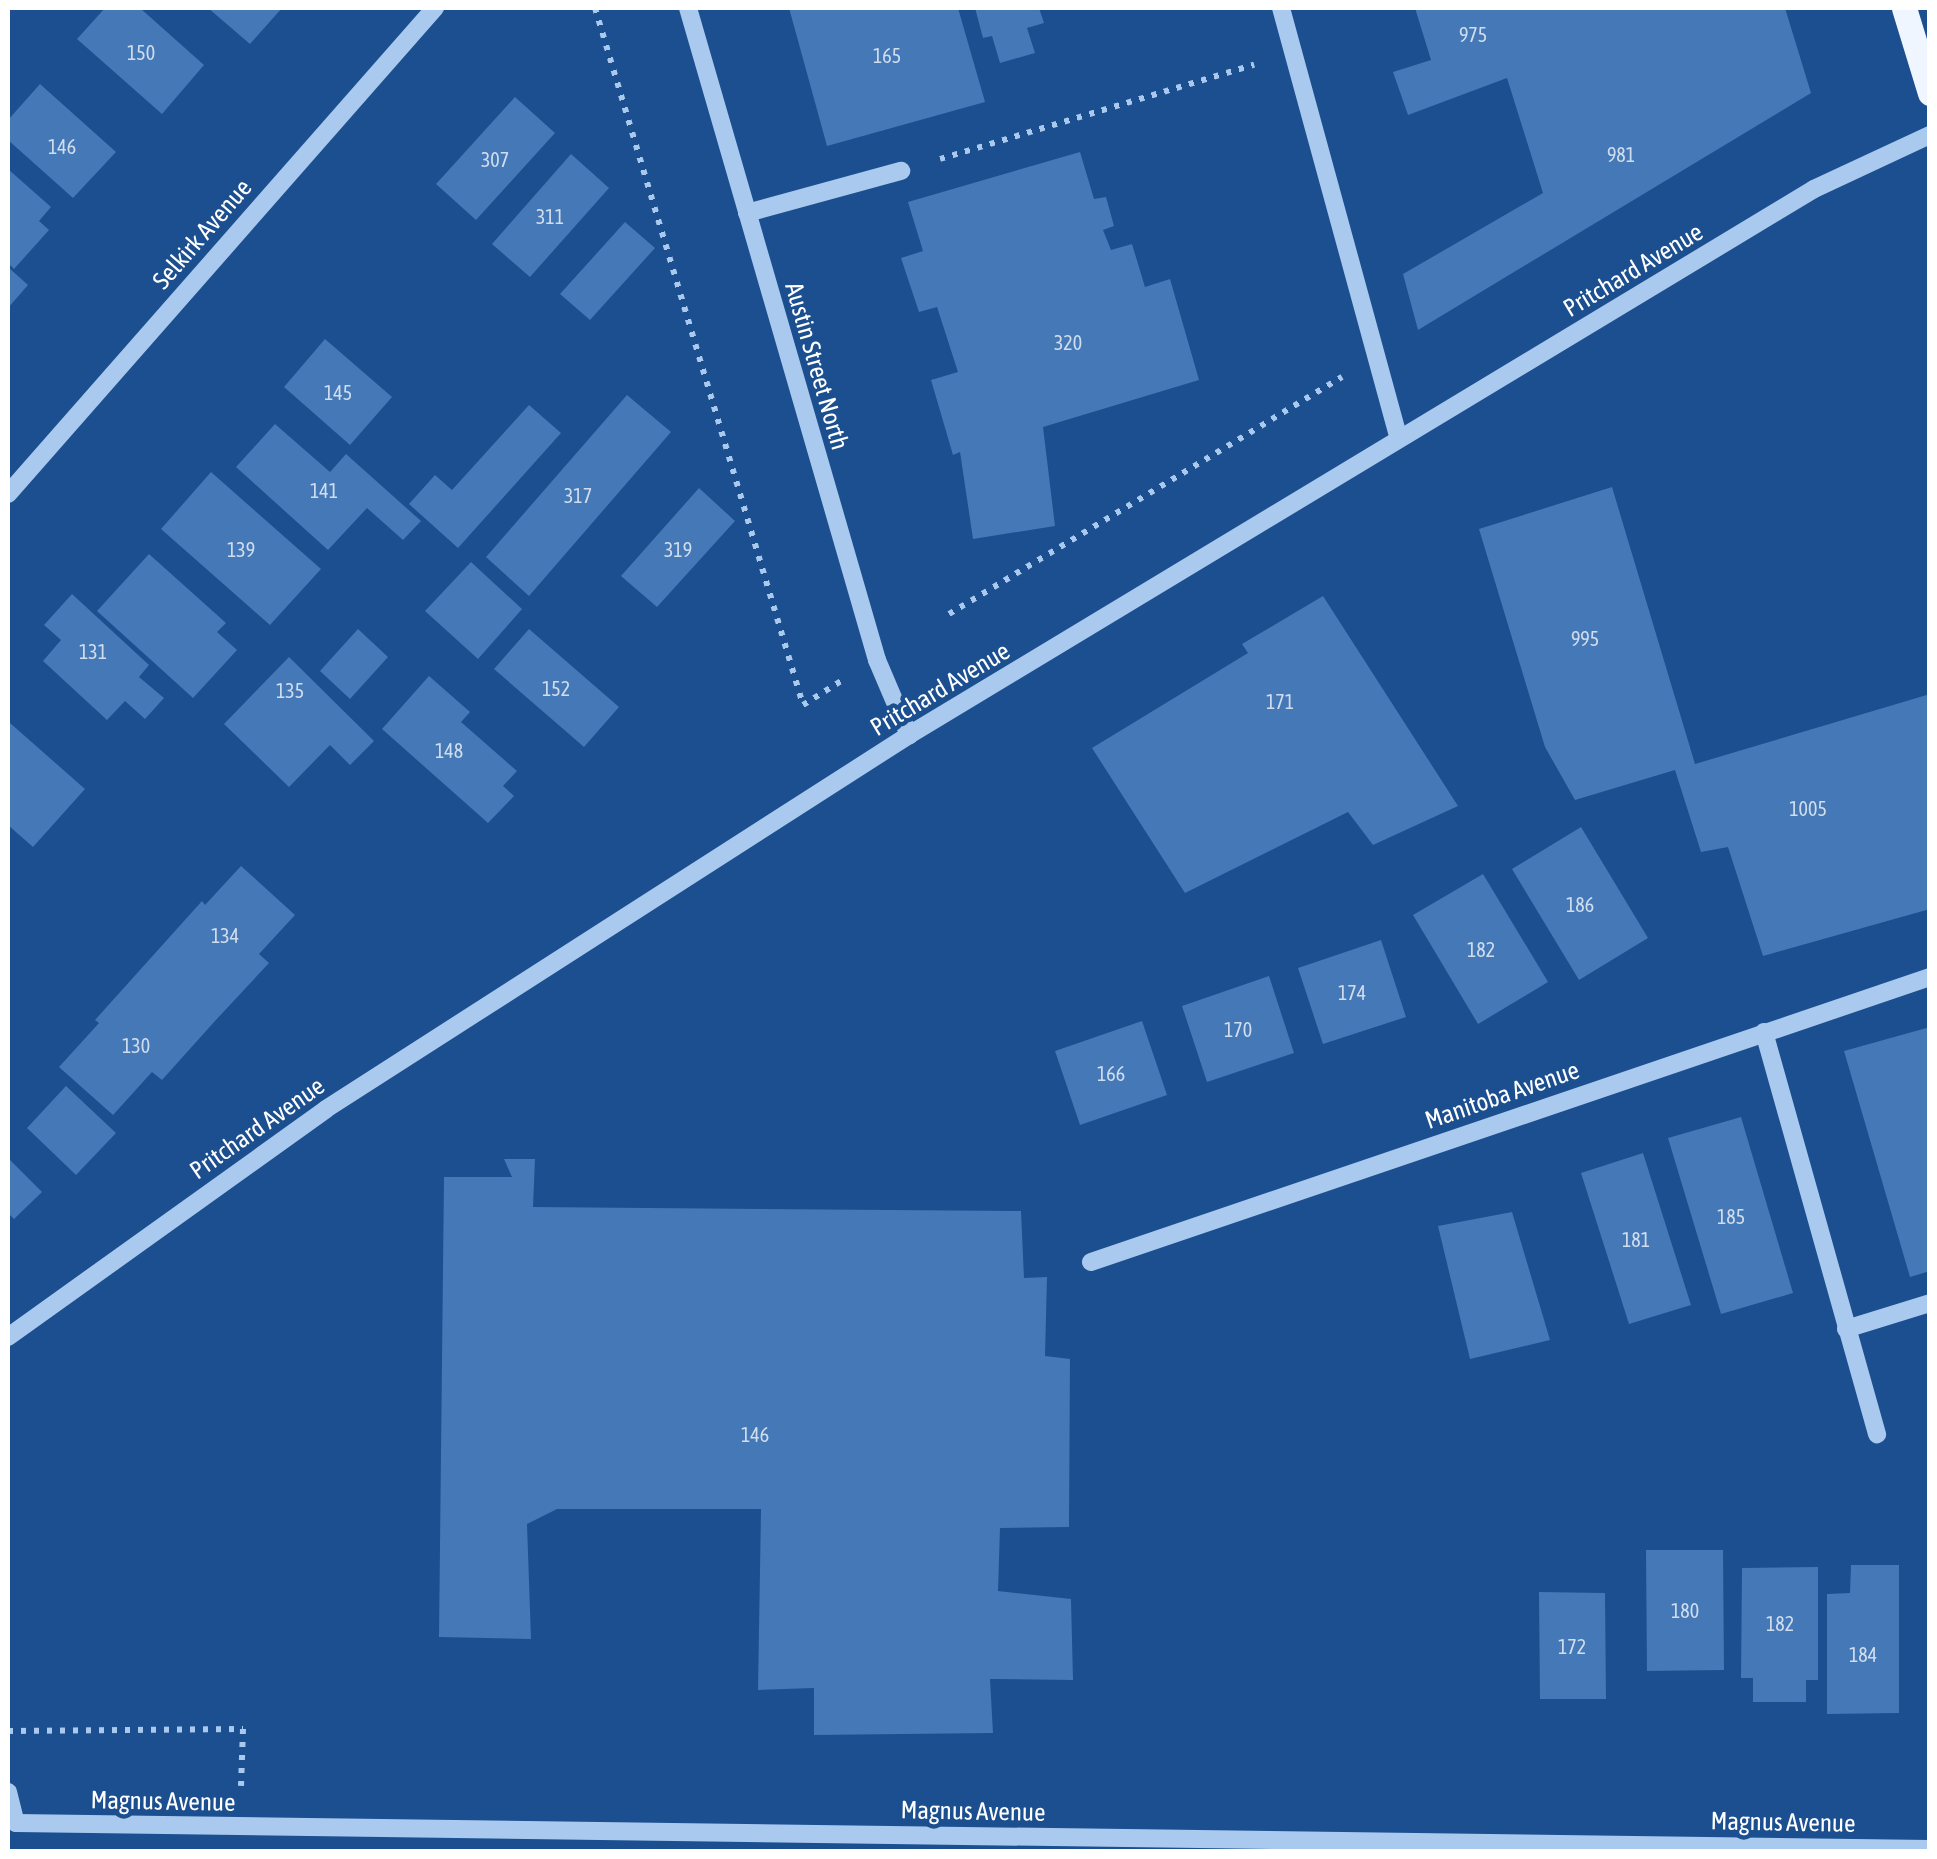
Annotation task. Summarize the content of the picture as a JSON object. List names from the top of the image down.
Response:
{
  "streets": {
    "street": [
      "Selkirk Avenue",
      "Pritchard Avenue",
      "Austin Street North",
      "Manitoba Avenue",
      "Magnus Avenue"
    ]
  },
  "crossings": [
    ["Pritchard Avenue", "Austin Street North"]
  ],
  "house_numbers": [
    "975",
    "150",
    "165",
    "146",
    "981",
    "307",
    "311",
    "320",
    "145",
    "141",
    "317",
    "139",
    "319",
    "995",
    "131",
    "152",
    "135",
    "171",
    "148",
    "1005",
    "186",
    "134",
    "182",
    "174",
    "170",
    "130",
    "166",
    "185",
    "181",
    "146",
    "180",
    "182",
    "172",
    "184"
  ]
}
